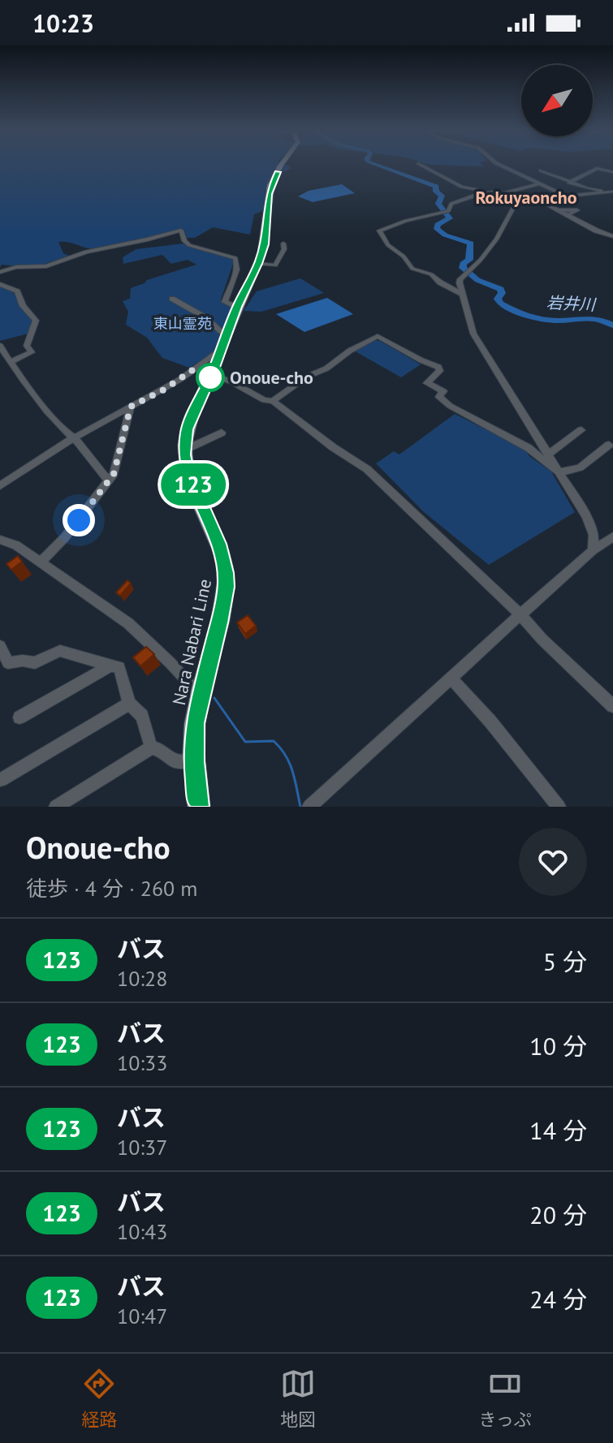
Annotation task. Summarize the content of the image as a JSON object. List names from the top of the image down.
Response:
{
  "streets": {
    "main road": ["Nara Nabari Line"]
  },
  "districts": ["Rokuyaoncho"],
  "water": ["岩井川"],
  "parks": ["東山霊苑"],
  "places": ["Onoue-cho"],
  "lines": ["bus line 123"],
  "north": "bottom left",
  "page": {
    "status": "10:23",
    "on_map": "123",
    "heading": ["Onoue-cho", "徒歩 · 4 分 · 260 m"],
    "list": [
      {
        "mark": "123",
        "name": "バス",
        "note": "10:28",
        "value": "5 分"
      },
      {
        "mark": "123",
        "name": "バス",
        "note": "10:33",
        "value": "10 分"
      },
      {
        "mark": "123",
        "name": "バス",
        "note": "10:37",
        "value": "14 分"
      },
      {
        "mark": "123",
        "name": "バス",
        "note": "10:43",
        "value": "20 分"
      },
      {
        "mark": "123",
        "name": "バス",
        "note": "10:47",
        "value": "24 分"
      }
    ],
    "tabs": ["経路", "地図", "きっぷ"]
  }
}
